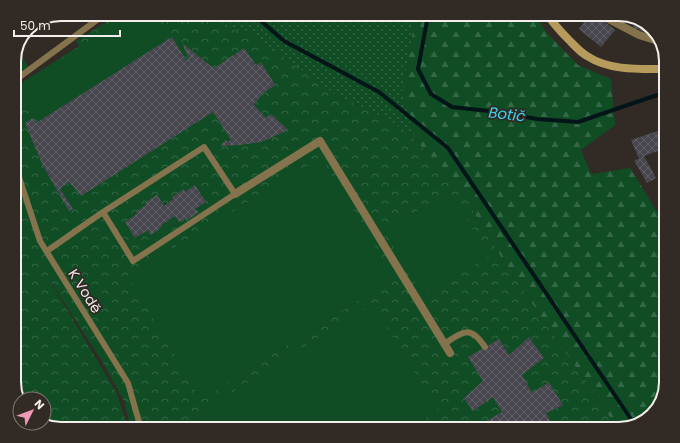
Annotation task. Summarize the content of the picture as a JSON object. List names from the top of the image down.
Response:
{
  "streets": {
    "lane": ["K Vodě"]
  },
  "water": ["Botič"],
  "scale_bar": "50 m",
  "north": "top right"
}
